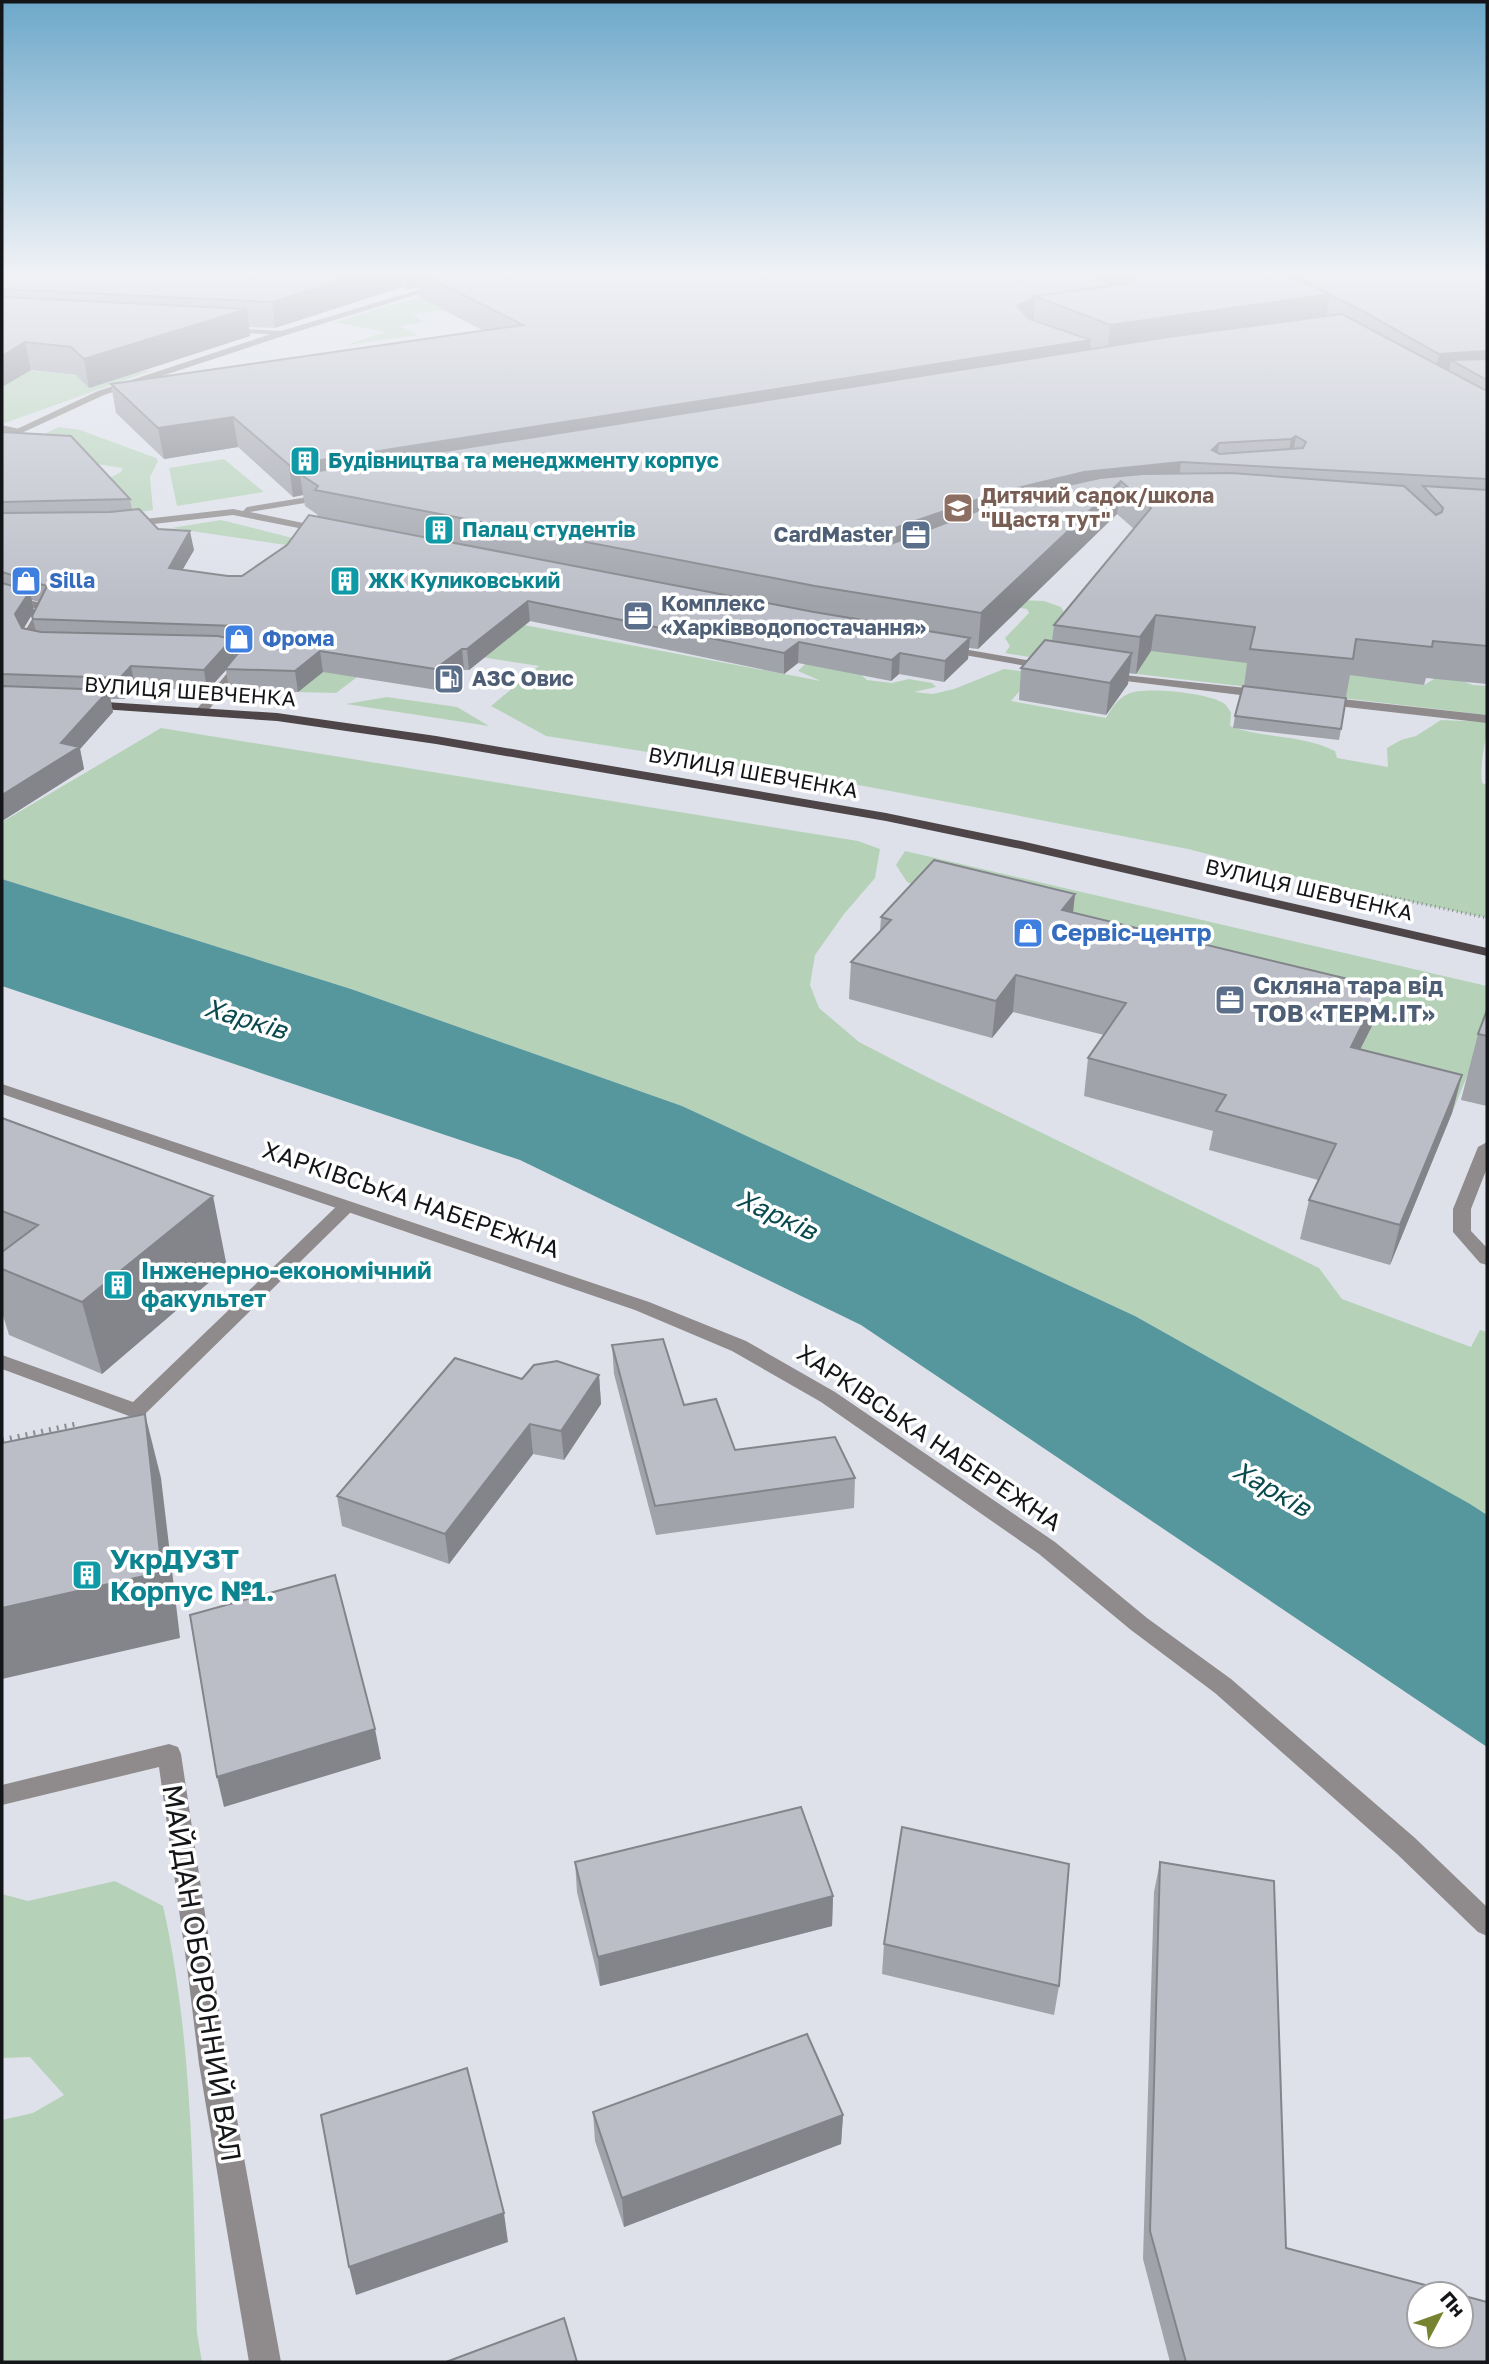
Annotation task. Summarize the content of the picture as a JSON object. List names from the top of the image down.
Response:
{
  "streets": {
    "main road": ["ВУЛИЦЯ ШЕВЧЕНКА"],
    "street": ["ХАРКІВСЬКА НАБЕРЕЖНА", "МАЙДАН ОБОРОННИЙ ВАЛ"]
  },
  "water": ["Харків"],
  "places": {
    "building": [
      "Будівництва та менеджменту корпус",
      "Палац студентів",
      "ЖК Куликовський",
      "Інженерно-економічний факультет",
      "УкрДУЗТ Корпус №1."
    ],
    "school or university": ["Дитячий садок/школа \"Щастя тут\""],
    "office": ["CardMaster", "Комплекс «Харківводопостачання»", "Скляна тара від ТОВ «ТЕРМ.ІТ»"],
    "shop": ["Silla", "Фрома", "Сервіс-центр"],
    "fuel station": ["АЗС Овис"]
  },
  "north": "top right"
}
